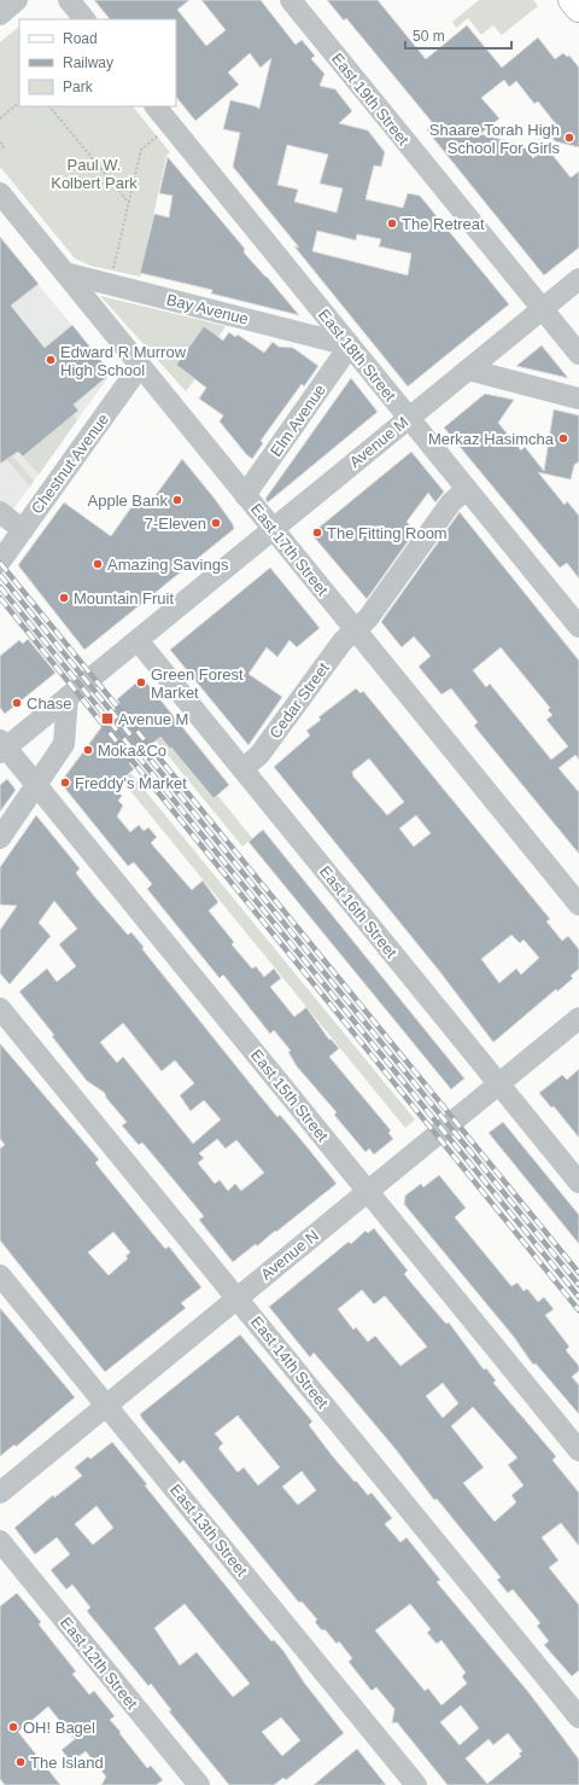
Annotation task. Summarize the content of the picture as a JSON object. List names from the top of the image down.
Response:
{
  "streets": {
    "street": [
      "East 19th Street",
      "Bay Avenue",
      "East 18th Street",
      "Elm Avenue",
      "Avenue M",
      "Chestnut Avenue",
      "East 17th Street",
      "Cedar Street",
      "East 16th Street",
      "East 15th Street",
      "Avenue N",
      "East 14th Street",
      "East 13th Street",
      "East 12th Street"
    ]
  },
  "crossings": [
    ["East 19th Street", "Avenue M"],
    ["Bay Avenue", "East 18th Street"],
    ["Bay Avenue", "Elm Avenue"],
    ["Bay Avenue", "East 17th Street"],
    ["East 18th Street", "Elm Avenue"],
    ["East 18th Street", "Avenue M"],
    ["East 18th Street", "Cedar Street"],
    ["Elm Avenue", "East 17th Street"],
    ["Avenue M", "East 17th Street"],
    ["Avenue M", "East 16th Street"],
    ["Avenue M", "East 15th Street"],
    ["Chestnut Avenue", "East 17th Street"],
    ["East 17th Street", "Cedar Street"],
    ["Cedar Street", "East 16th Street"],
    ["East 16th Street", "Avenue N"],
    ["East 15th Street", "Avenue N"],
    ["Avenue N", "East 14th Street"],
    ["Avenue N", "East 13th Street"]
  ],
  "parks": ["Paul W. Kolbert Park"],
  "places": {
    "other": [
      "Shaare Torah High School For Girls",
      "The Retreat",
      "Edward R Murrow High School",
      "Merkaz Hasimcha",
      "Apple Bank",
      "7-Eleven",
      "The Fitting Room",
      "Amazing Savings",
      "Mountain Fruit",
      "Green Forest Market",
      "Chase",
      "Moka&Co",
      "Freddy's Market",
      "OH! Bagel",
      "The Island"
    ],
    "transit": ["Avenue M"]
  },
  "legend": ["Road", "Railway", "Park"],
  "scale_bar": "50 m"
}
